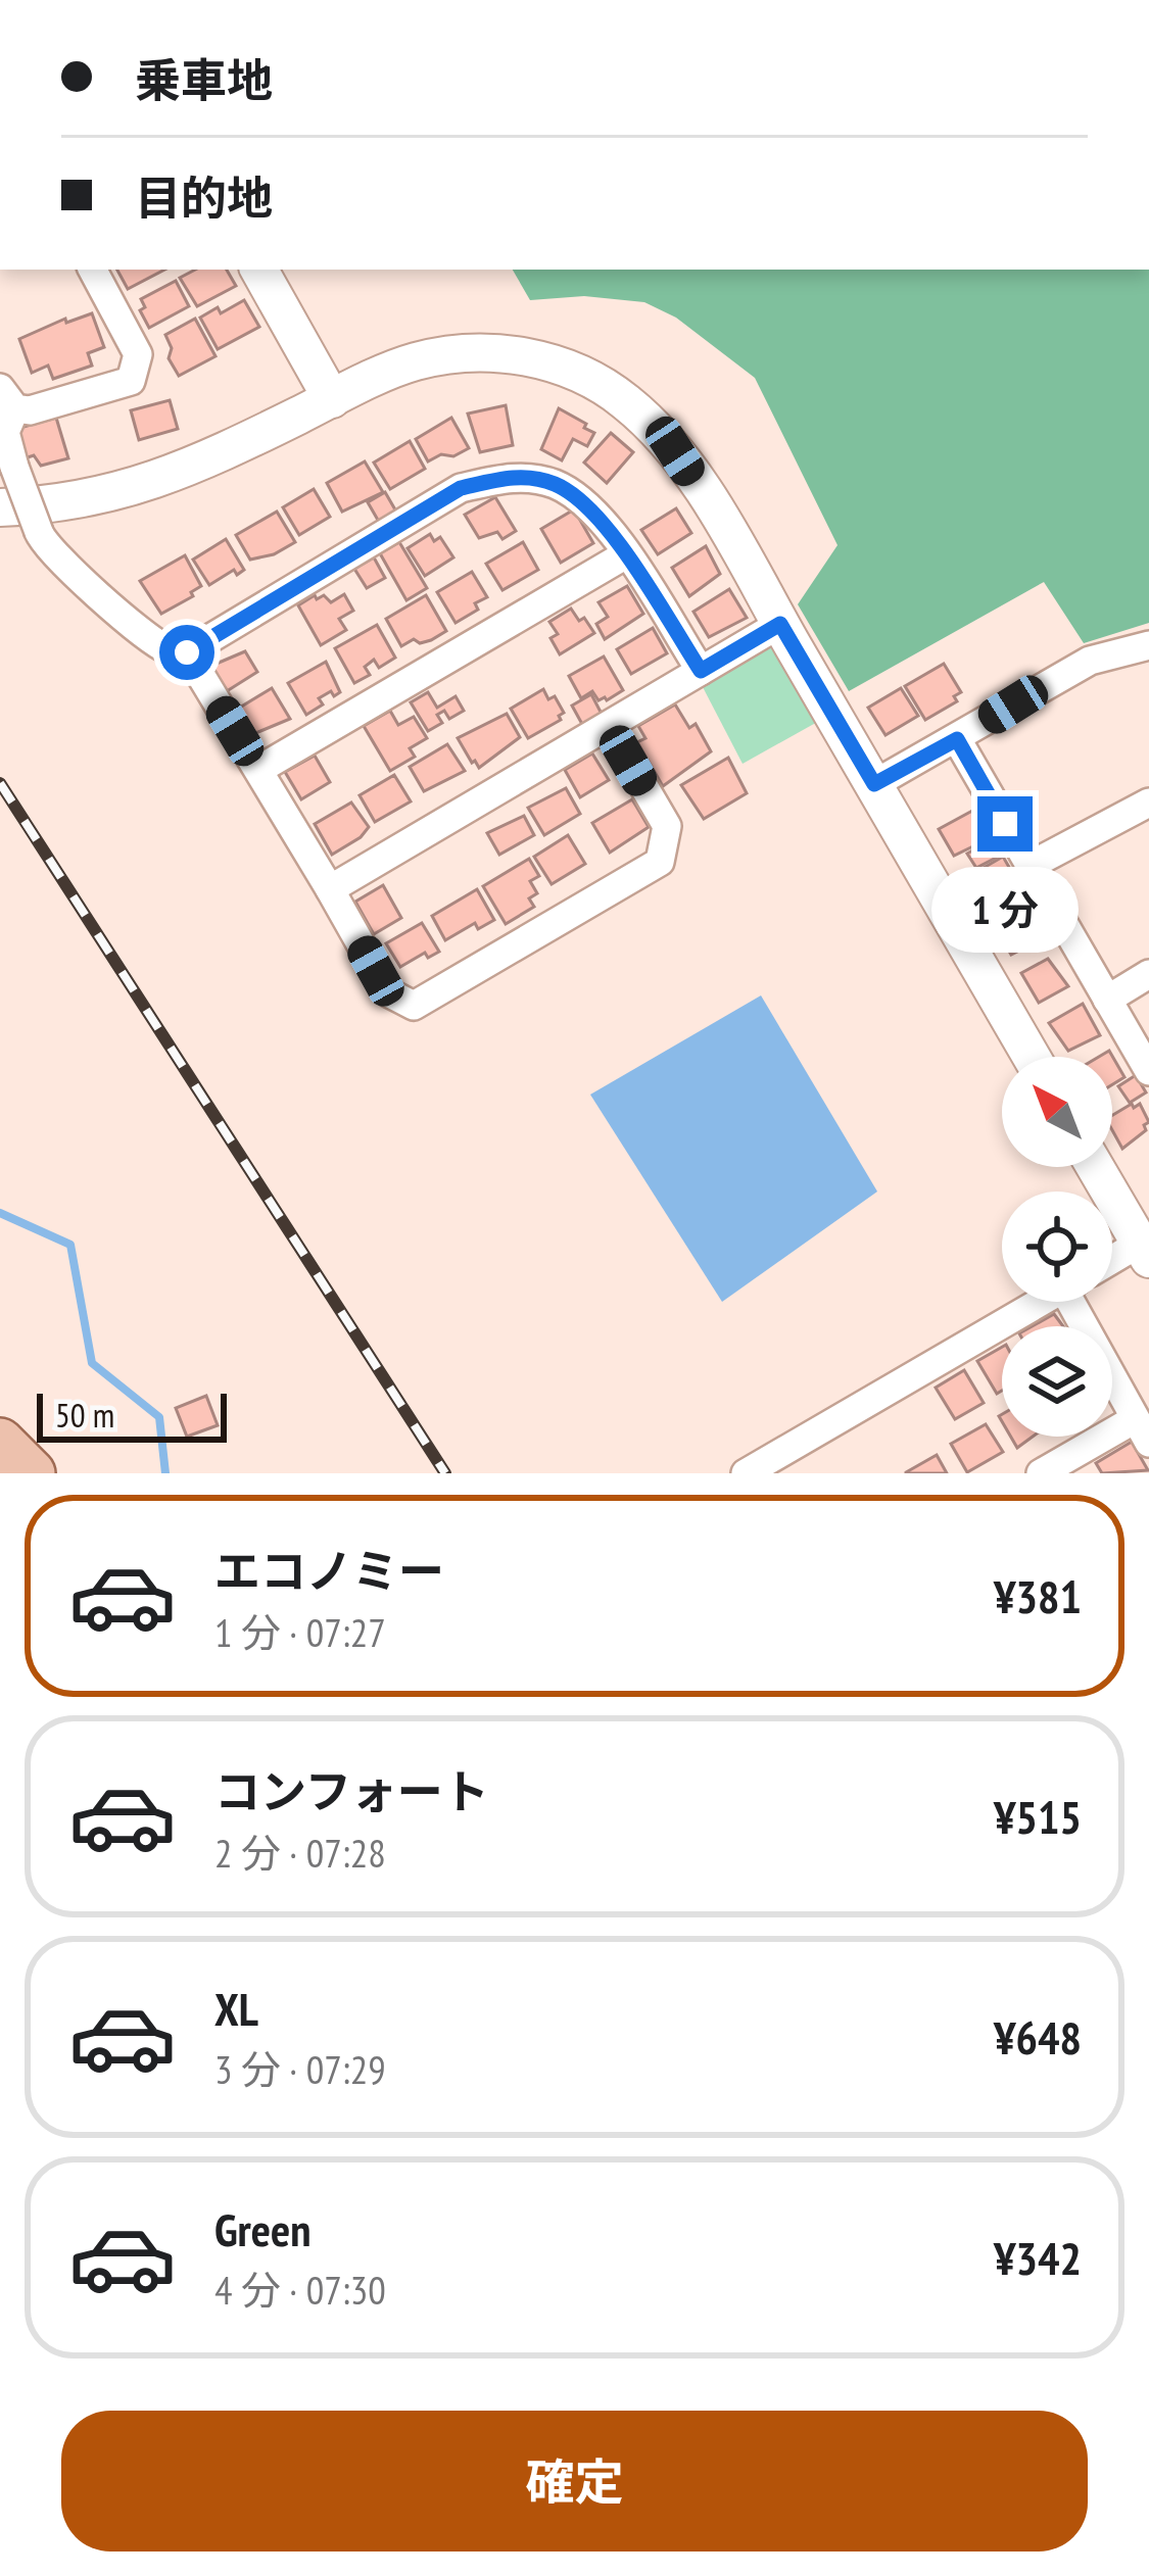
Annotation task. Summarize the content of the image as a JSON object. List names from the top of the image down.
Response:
{
  "scale_bar": "50 m",
  "north": "top left",
  "page": {
    "banner": ["乗車地", "目的地"],
    "bubble": "1 分",
    "scale": "50 m",
    "list": [
      {
        "name": "エコノミー",
        "note": "1 分 · 07:27",
        "value": "¥381"
      },
      {
        "name": "コンフォート",
        "note": "2 分 · 07:28",
        "value": "¥515"
      },
      {
        "name": "XL",
        "note": "3 分 · 07:29",
        "value": "¥648"
      },
      {
        "name": "Green",
        "note": "4 分 · 07:30",
        "value": "¥342"
      }
    ],
    "buttons": "確定"
  }
}
